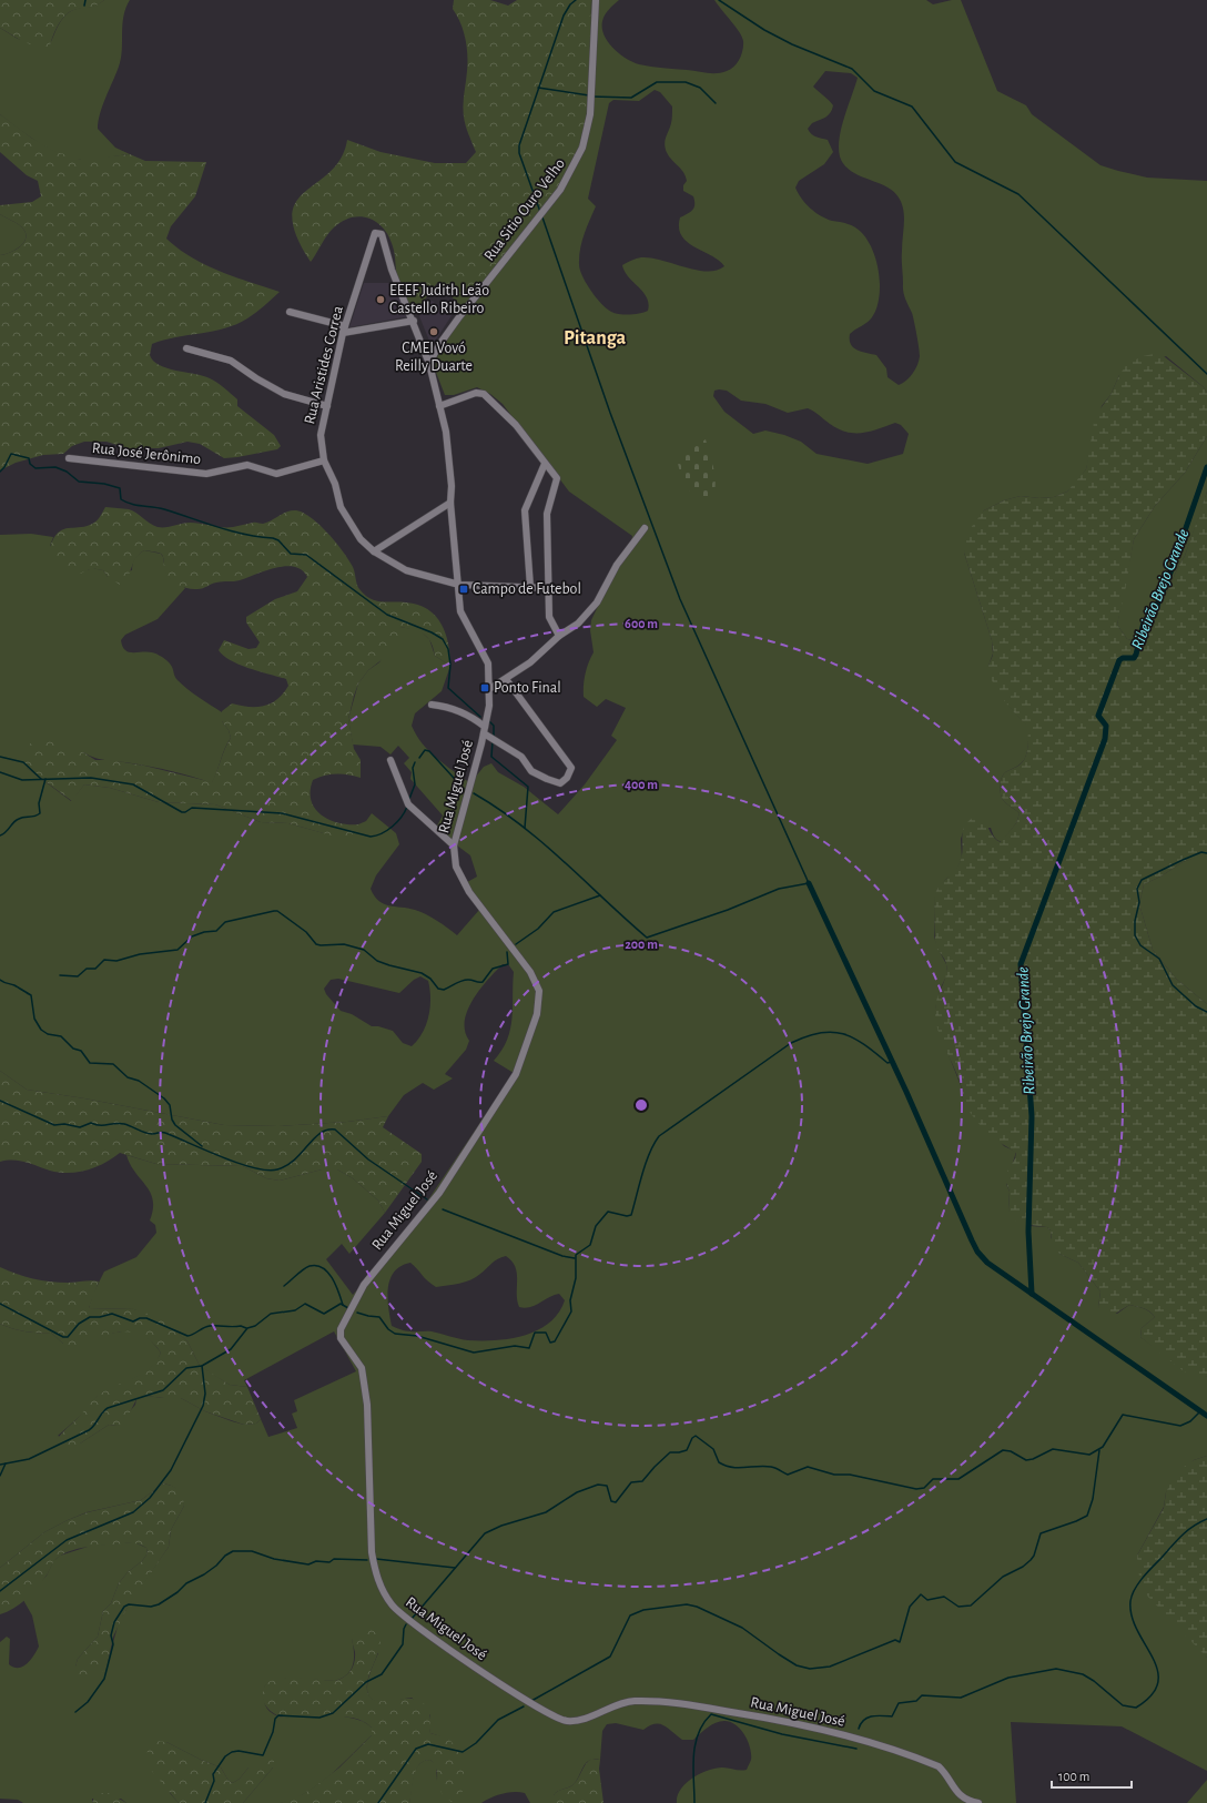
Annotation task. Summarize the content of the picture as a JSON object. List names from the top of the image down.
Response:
{
  "streets": {
    "street": [
      "Rua Sitio Ouro Velho",
      "Rua Aristides Correa",
      "Rua José Jerônimo",
      "Rua Miguel José"
    ]
  },
  "crossings": [
    ["Rua Sitio Ouro Velho", "Rua Miguel José"],
    ["Rua Aristides Correa", "Rua José Jerônimo"],
    ["Rua Aristides Correa", "Rua Miguel José"]
  ],
  "districts": ["Pitanga"],
  "water": ["Ribeirão Brejo Grande"],
  "places": {
    "other": ["EEEF Judith Leão Castello Ribeiro", "CMEI Vovó Reilly Duarte"],
    "transit": ["Campo de Futebol", "Ponto Final"]
  },
  "scale_bar": "100 m",
  "rings": ["600 m", "400 m", "200 m"]
}
